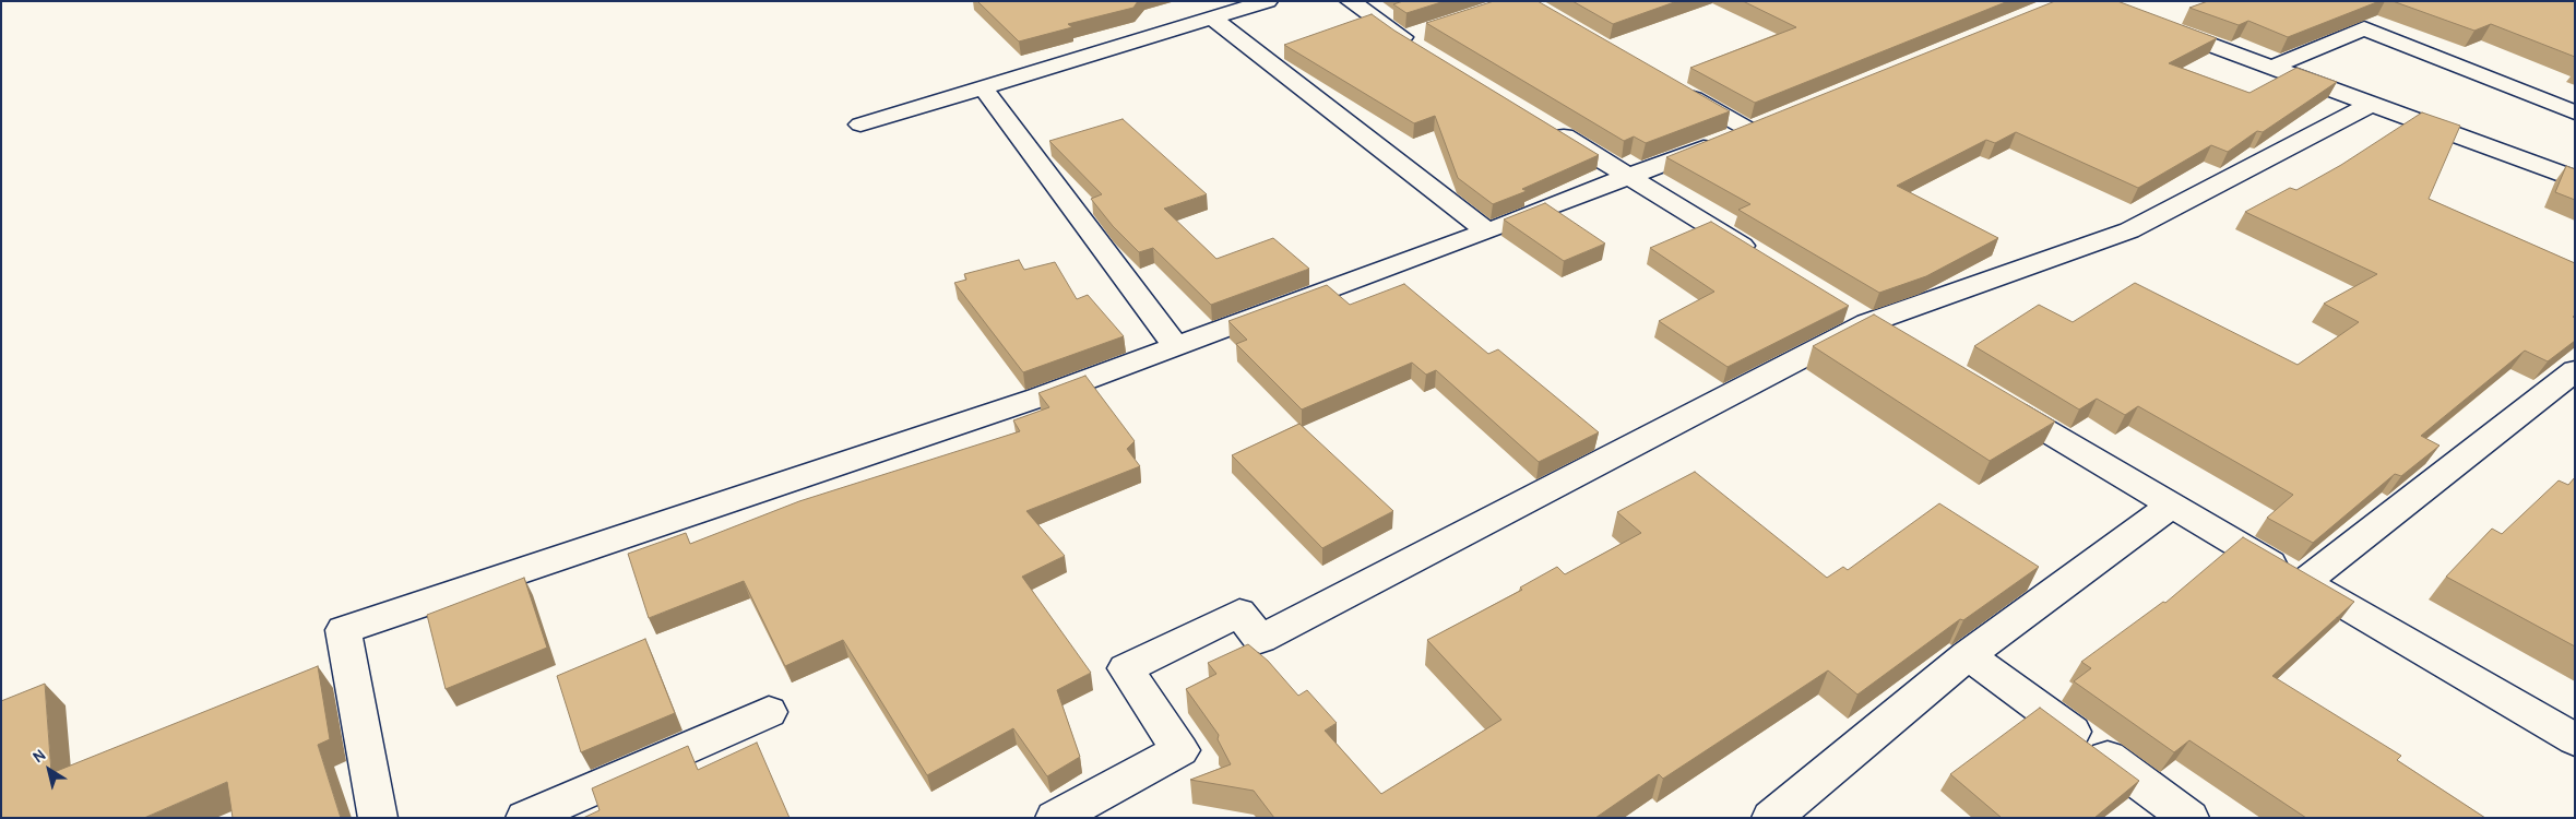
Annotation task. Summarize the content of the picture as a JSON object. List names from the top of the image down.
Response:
{
  "north": "top left"
}
